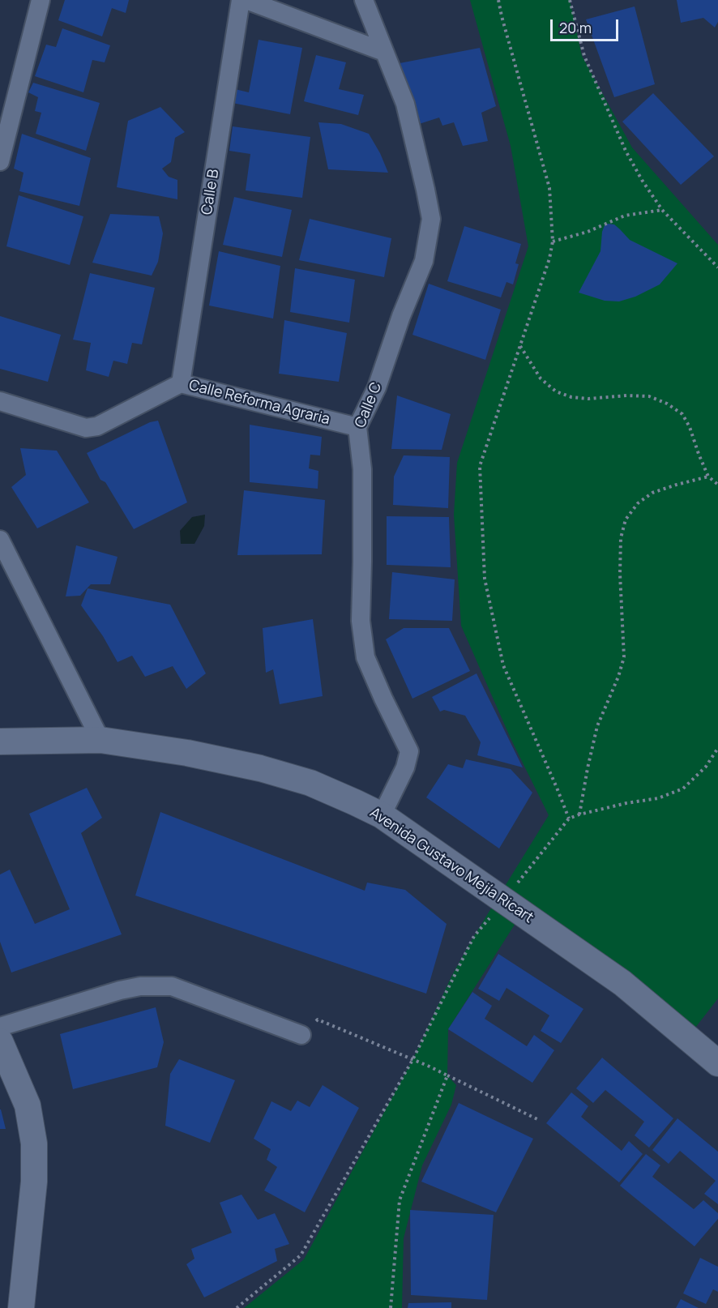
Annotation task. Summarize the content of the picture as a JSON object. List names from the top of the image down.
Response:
{
  "streets": {
    "street": [
      "Calle B",
      "Calle Reforma Agraria",
      "Calle C",
      "Avenida Gustavo Mejía Ricart"
    ]
  },
  "crossings": [
    ["Calle B", "Calle Reforma Agraria"],
    ["Calle Reforma Agraria", "Calle C"],
    ["Calle C", "Avenida Gustavo Mejía Ricart"]
  ],
  "scale_bar": "20 m"
}
